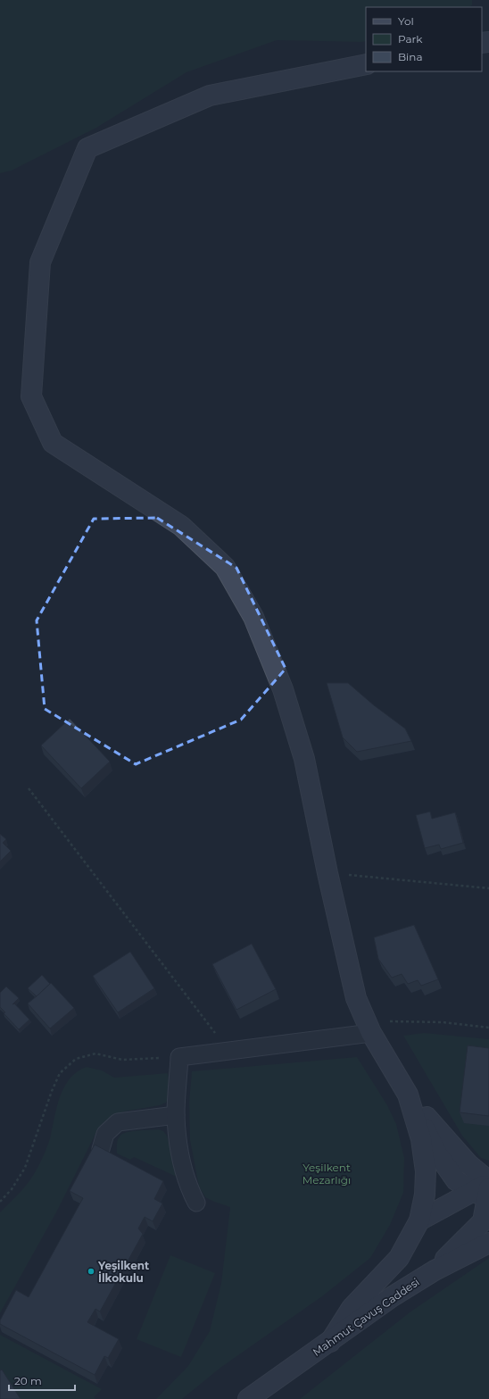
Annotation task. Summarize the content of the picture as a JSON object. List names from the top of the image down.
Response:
{
  "streets": {
    "street": ["Mahmut Çavuş Caddesi"]
  },
  "parks": ["Yeşilkent Mezarlığı"],
  "places": ["Yeşilkent İlkokulu"],
  "legend": ["Yol", "Park", "Bina"],
  "scale_bar": "20 m"
}
